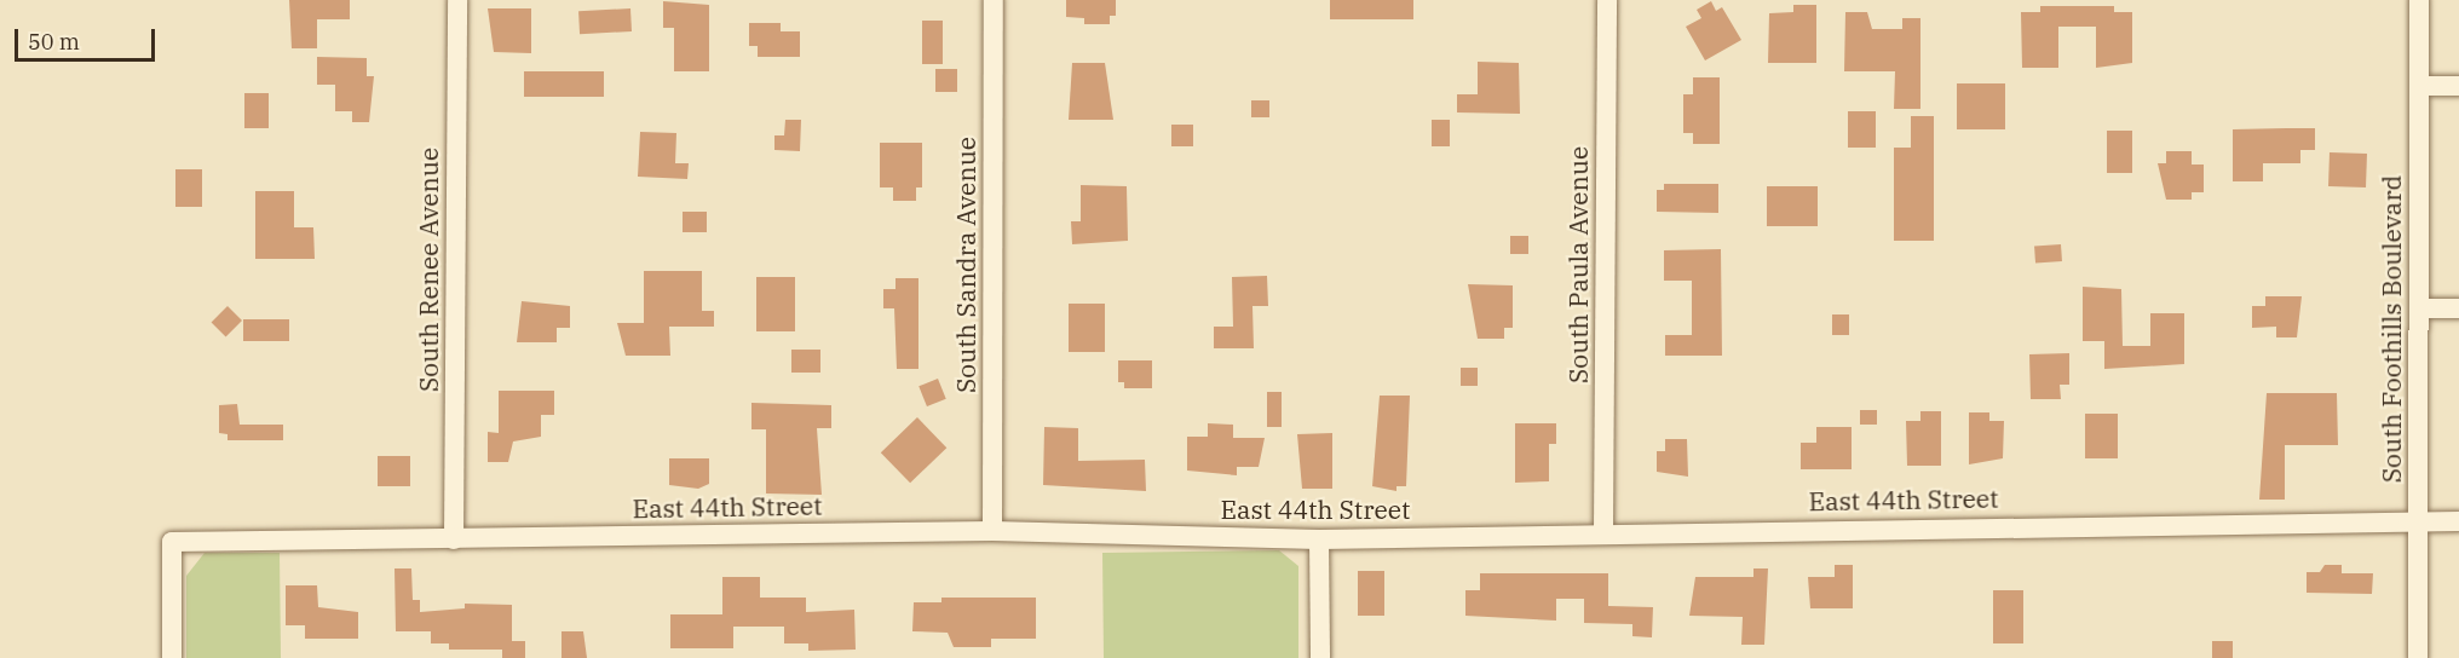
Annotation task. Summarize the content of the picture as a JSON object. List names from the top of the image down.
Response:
{
  "streets": {
    "street": [
      "South Sandra Avenue",
      "South Paula Avenue",
      "South Renee Avenue",
      "South Foothills Boulevard",
      "East 44th Street"
    ]
  },
  "crossings": [
    ["South Sandra Avenue", "East 44th Street"],
    ["South Paula Avenue", "East 44th Street"],
    ["South Renee Avenue", "East 44th Street"],
    ["South Foothills Boulevard", "East 44th Street"]
  ],
  "scale_bar": "50 m"
}
